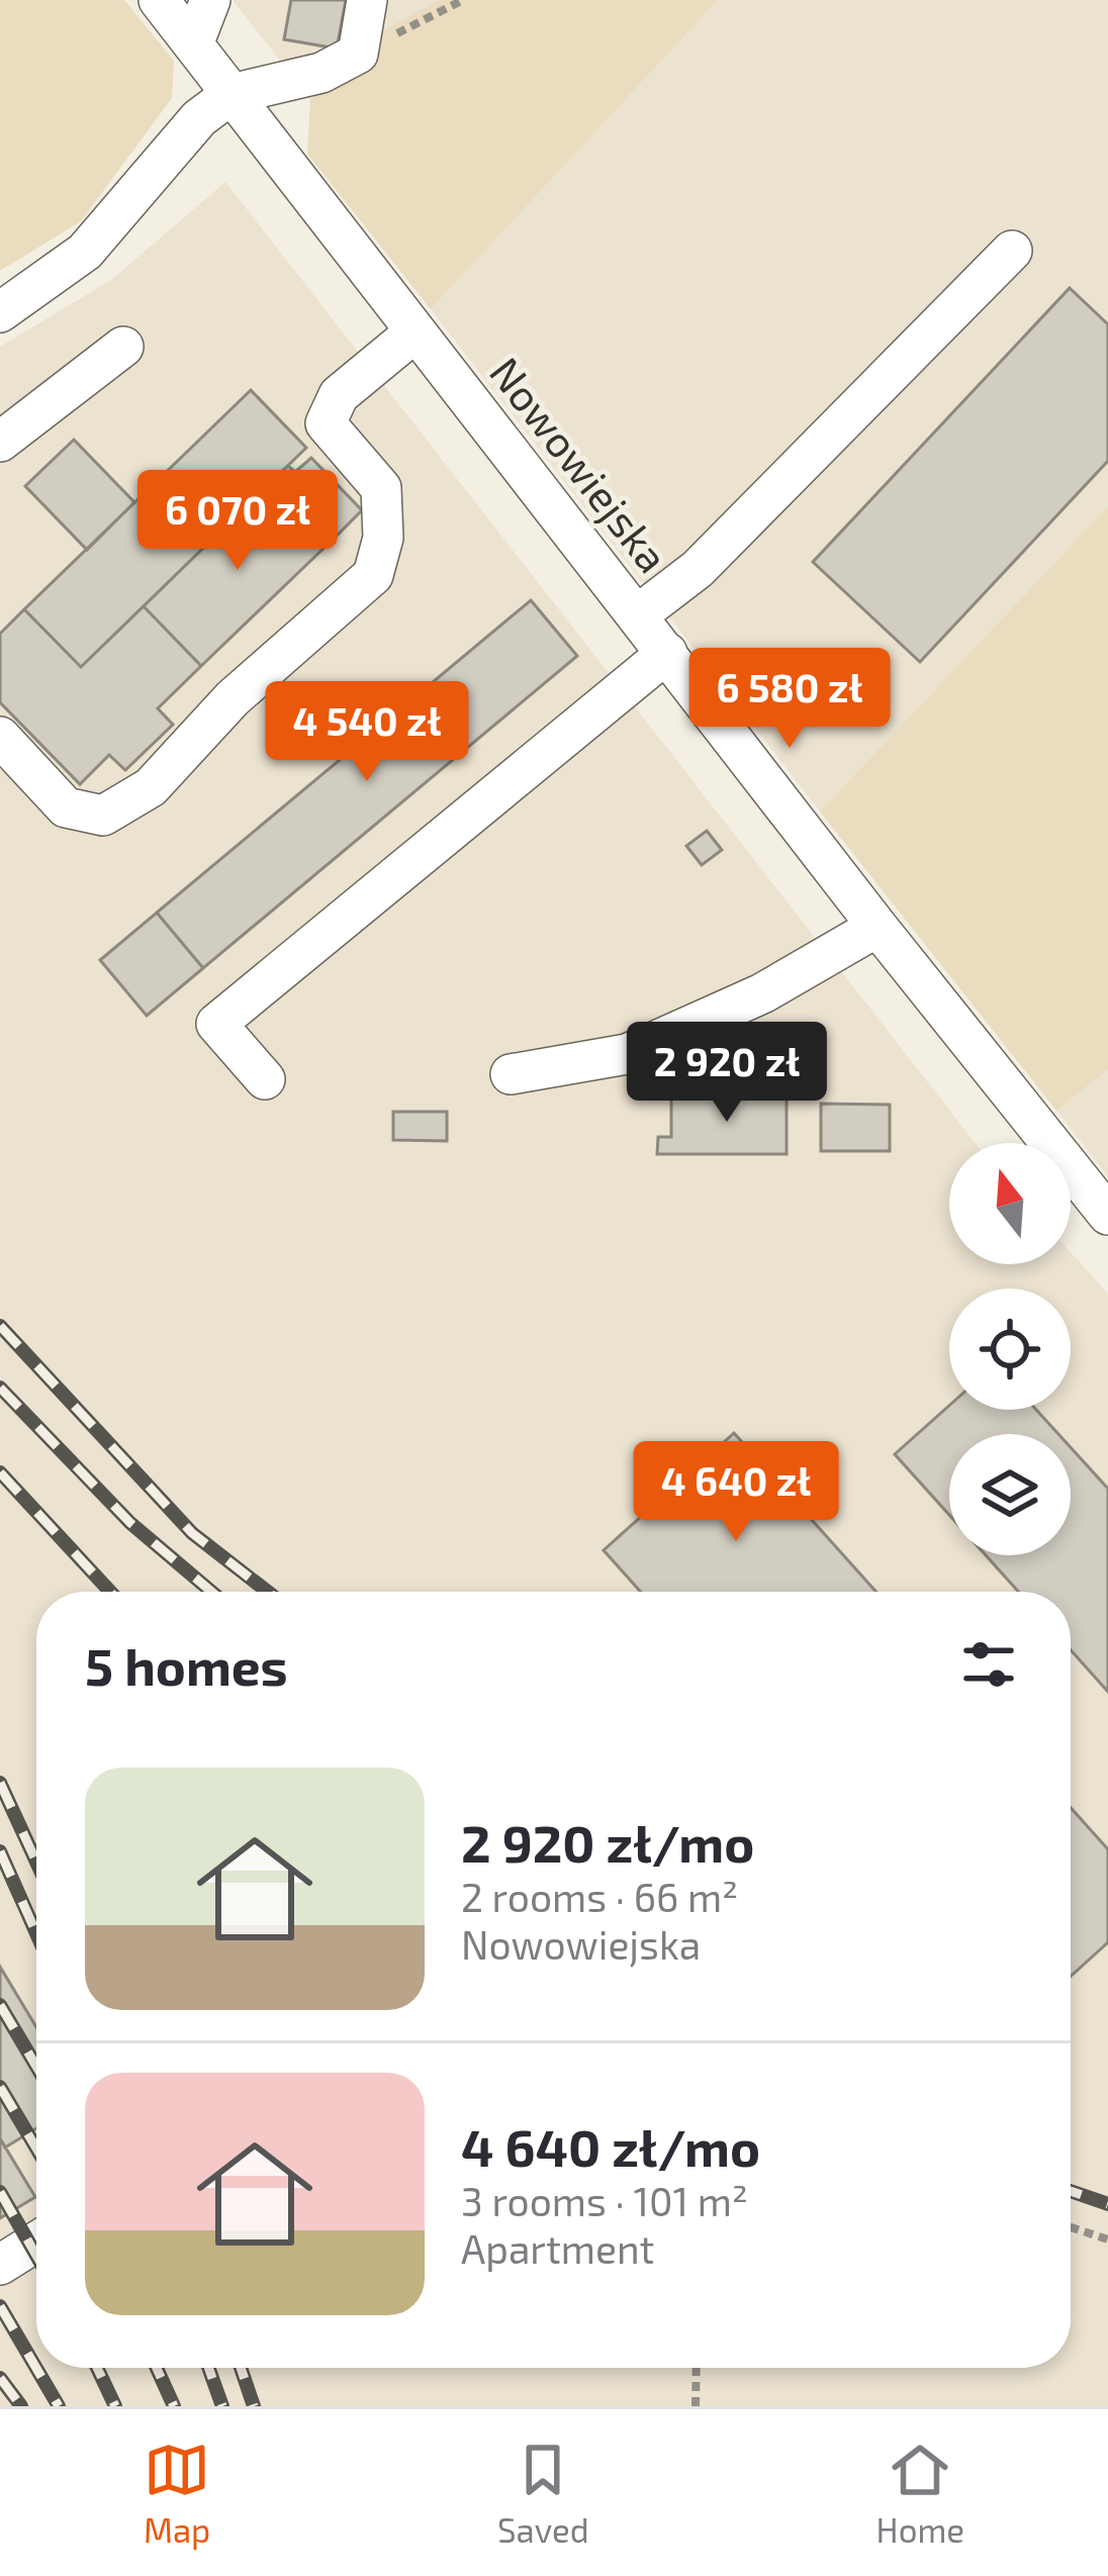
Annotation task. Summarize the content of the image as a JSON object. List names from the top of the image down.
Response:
{
  "streets": {
    "street": ["Nowowiejska"]
  },
  "north": "top",
  "page": {
    "price": [
      "6 070 zł",
      "6 580 zł",
      "4 540 zł",
      "2 920 zł",
      "4 640 zł"
    ],
    "heading": "5 homes",
    "list": [
      {
        "name": "2 920 zł/mo",
        "note": "2 rooms · 66 m² · Nowowiejska"
      },
      {
        "name": "4 640 zł/mo",
        "note": "3 rooms · 101 m² · Apartment"
      }
    ],
    "tabs": ["Map", "Saved", "Home"]
  }
}
